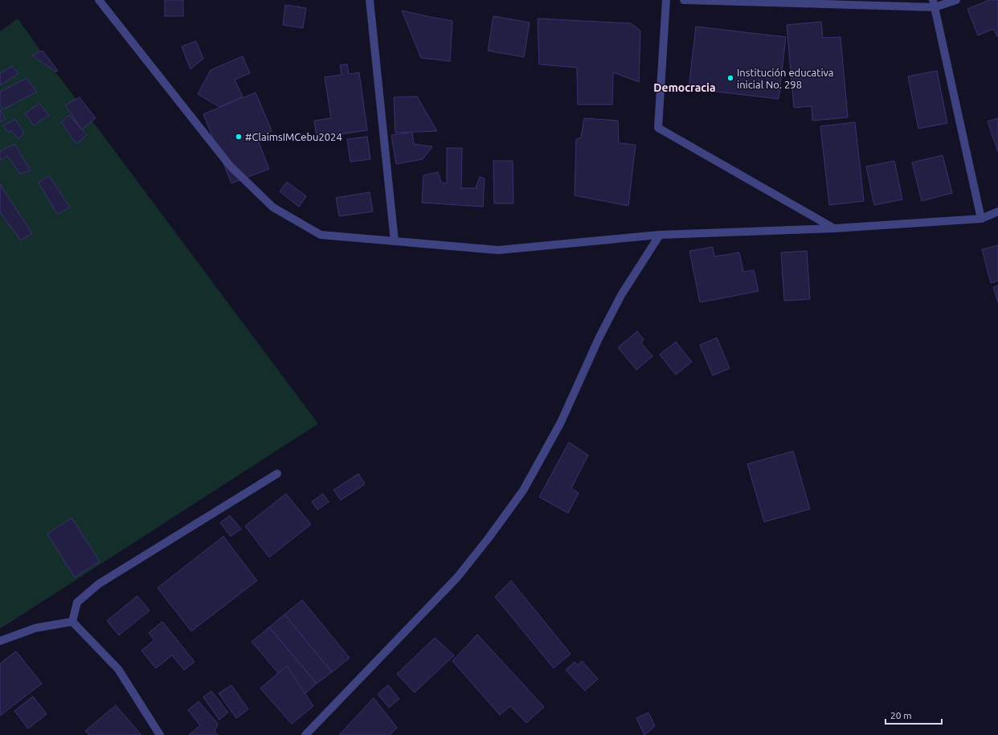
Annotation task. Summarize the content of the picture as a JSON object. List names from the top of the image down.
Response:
{
  "districts": ["Democracia"],
  "places": ["Institución educativa inicial No. 298", "#ClaimsIMCebu2024"],
  "scale_bar": "20 m"
}
